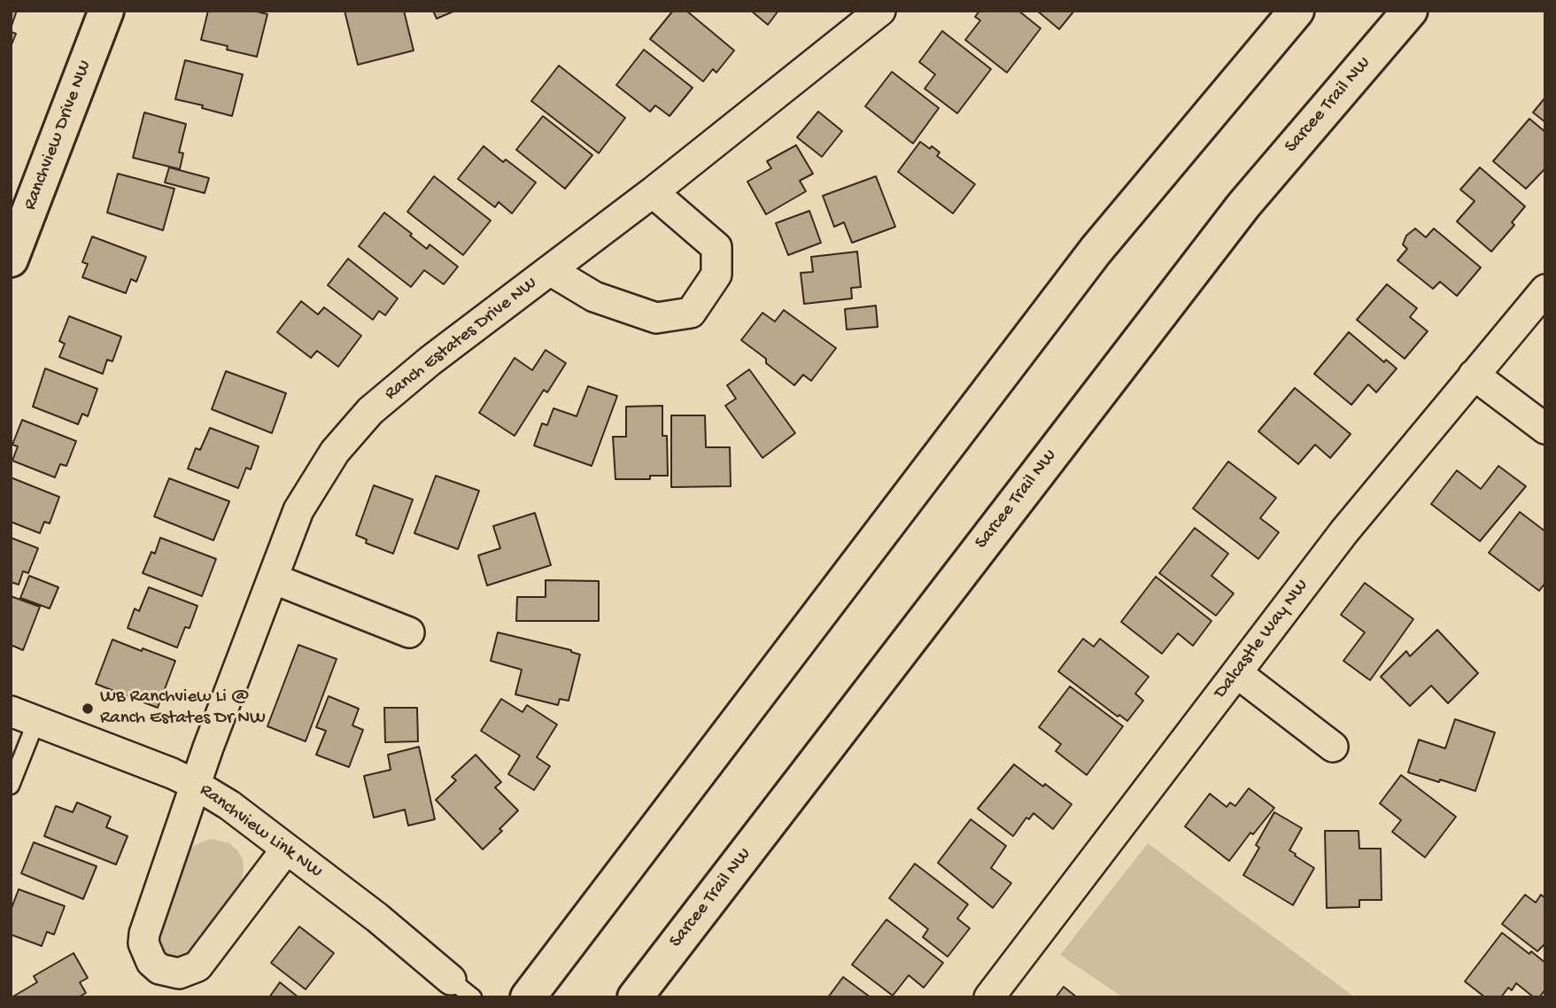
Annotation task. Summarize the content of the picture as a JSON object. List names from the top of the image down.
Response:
{
  "streets": {
    "main road": ["Sarcee Trail NW", "Ranchview Drive NW"],
    "street": ["Ranch Estates Drive NW", "Dalcastle Way NW", "Ranchview Link NW"]
  },
  "crossings": [
    ["Ranch Estates Drive NW", "Ranchview Link NW"]
  ],
  "places": ["WB Ranchview Li @ Ranch Estates Dr NW"]
}
